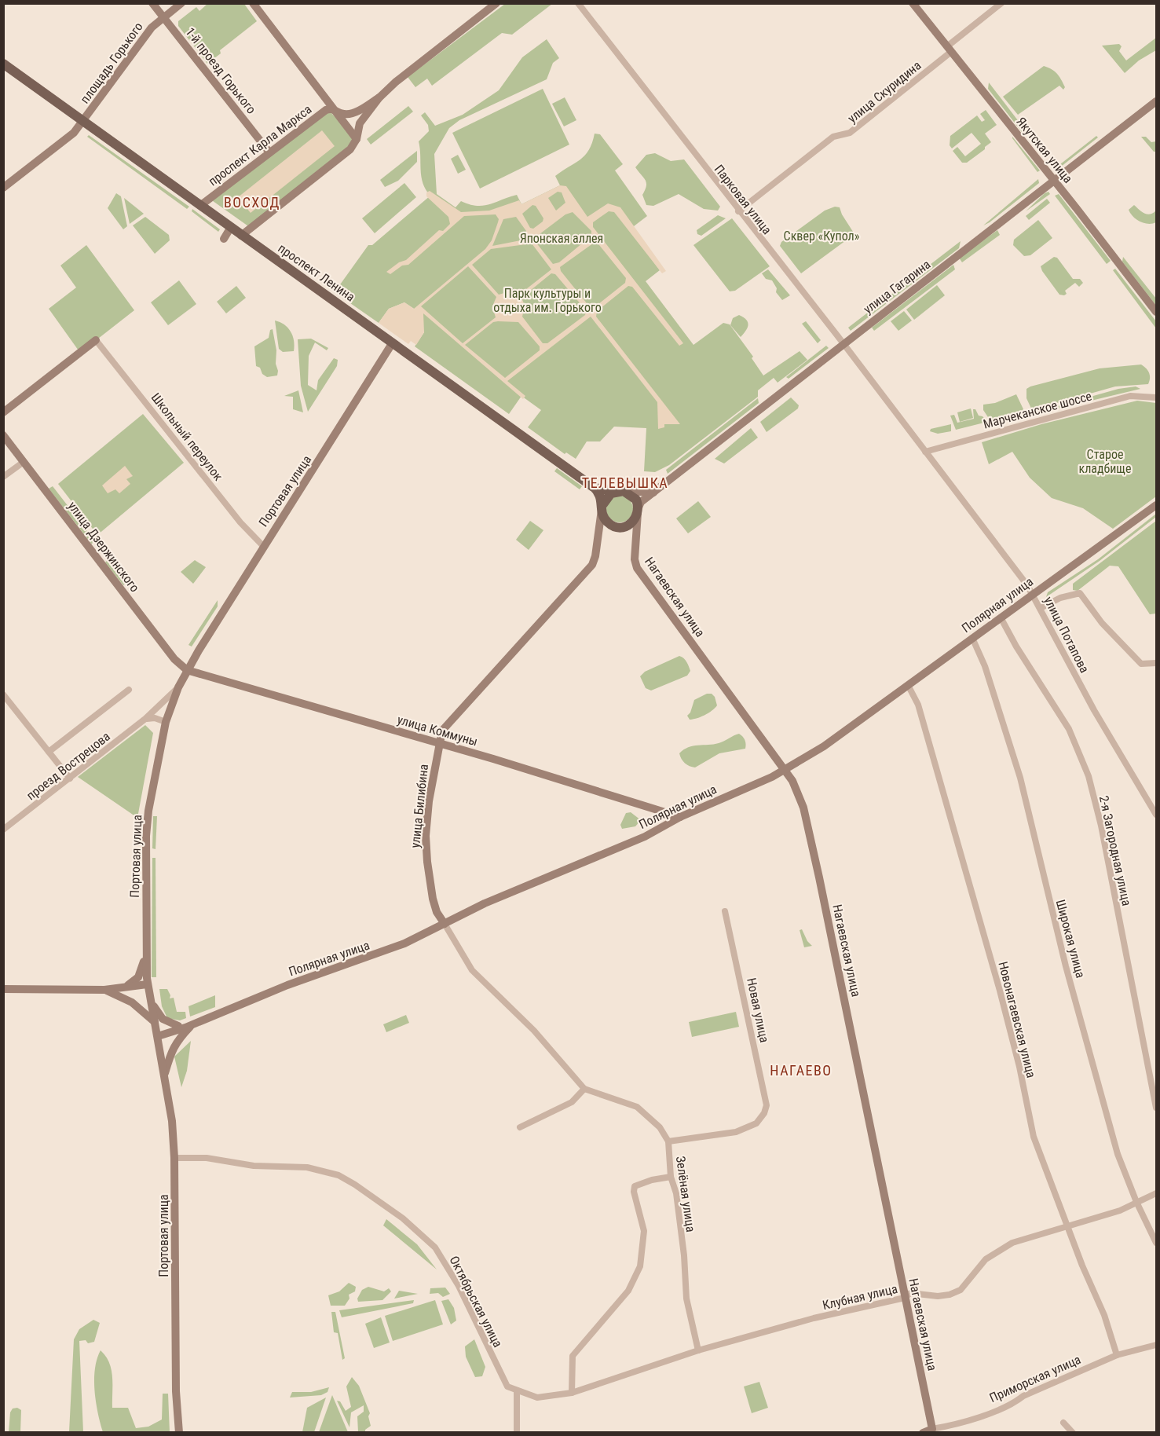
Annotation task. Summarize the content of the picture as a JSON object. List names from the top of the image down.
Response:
{
  "streets": {
    "main road": ["проспект Ленина"],
    "street": [
      "площадь Горького",
      "1-й проезд Горького",
      "улица Скуридина",
      "проспект Карла Маркса",
      "Якутская улица",
      "Парковая улица",
      "улица Гагарина",
      "Марчеканское шоссе",
      "Школьный переулок",
      "Портовая улица",
      "улица Дзержинского",
      "Нагаевская улица",
      "Полярная улица",
      "улица Потапова",
      "улица Коммуны",
      "проезд Вострецова",
      "улица Билибина",
      "2-я Загородная улица",
      "Широкая улица",
      "Новая улица",
      "Новонагаевская улица",
      "Зелёная улица",
      "Клубная улица",
      "Октябрьская улица",
      "Приморская улица"
    ]
  },
  "crossings": [
    ["площадь Горького", "1-й проезд Горького"],
    ["площадь Горького", "проспект Ленина"],
    ["1-й проезд Горького", "проспект Карла Маркса"],
    ["улица Скуридина", "Якутская улица"],
    ["улица Скуридина", "Парковая улица"],
    ["проспект Карла Маркса", "проспект Ленина"],
    ["Якутская улица", "улица Гагарина"],
    ["Парковая улица", "улица Гагарина"],
    ["Парковая улица", "Марчеканское шоссе"],
    ["Парковая улица", "улица Потапова"],
    ["проспект Ленина", "улица Гагарина"],
    ["проспект Ленина", "Портовая улица"],
    ["проспект Ленина", "Нагаевская улица"],
    ["проспект Ленина", "улица Билибина"],
    ["улица Гагарина", "Нагаевская улица"],
    ["улица Гагарина", "улица Билибина"],
    ["Марчеканское шоссе", "улица Потапова"],
    ["Школьный переулок", "Портовая улица"],
    ["Портовая улица", "улица Дзержинского"],
    ["Портовая улица", "Полярная улица"],
    ["Портовая улица", "улица Коммуны"],
    ["Портовая улица", "проезд Вострецова"],
    ["Портовая улица", "Октябрьская улица"],
    ["улица Дзержинского", "улица Коммуны"],
    ["Нагаевская улица", "Полярная улица"],
    ["Нагаевская улица", "улица Билибина"],
    ["Нагаевская улица", "Клубная улица"],
    ["Нагаевская улица", "Приморская улица"],
    ["Полярная улица", "улица Потапова"],
    ["Полярная улица", "улица Коммуны"],
    ["Полярная улица", "улица Билибина"],
    ["Полярная улица", "2-я Загородная улица"],
    ["Полярная улица", "Широкая улица"],
    ["Полярная улица", "Новонагаевская улица"],
    ["улица Коммуны", "улица Билибина"],
    ["Широкая улица", "Клубная улица"],
    ["Новая улица", "Зелёная улица"],
    ["Новонагаевская улица", "Клубная улица"],
    ["Новонагаевская улица", "Приморская улица"],
    ["Зелёная улица", "Клубная улица"],
    ["Клубная улица", "Октябрьская улица"]
  ],
  "districts": ["ВОСХОД", "ТЕЛЕВЫШКА", "НАГАЕВО"],
  "parks": [
    "Сквер «Купол»",
    "Японская аллея",
    "Парк культуры и отдыха им. Горького",
    "Старое кладбище"
  ]
}
